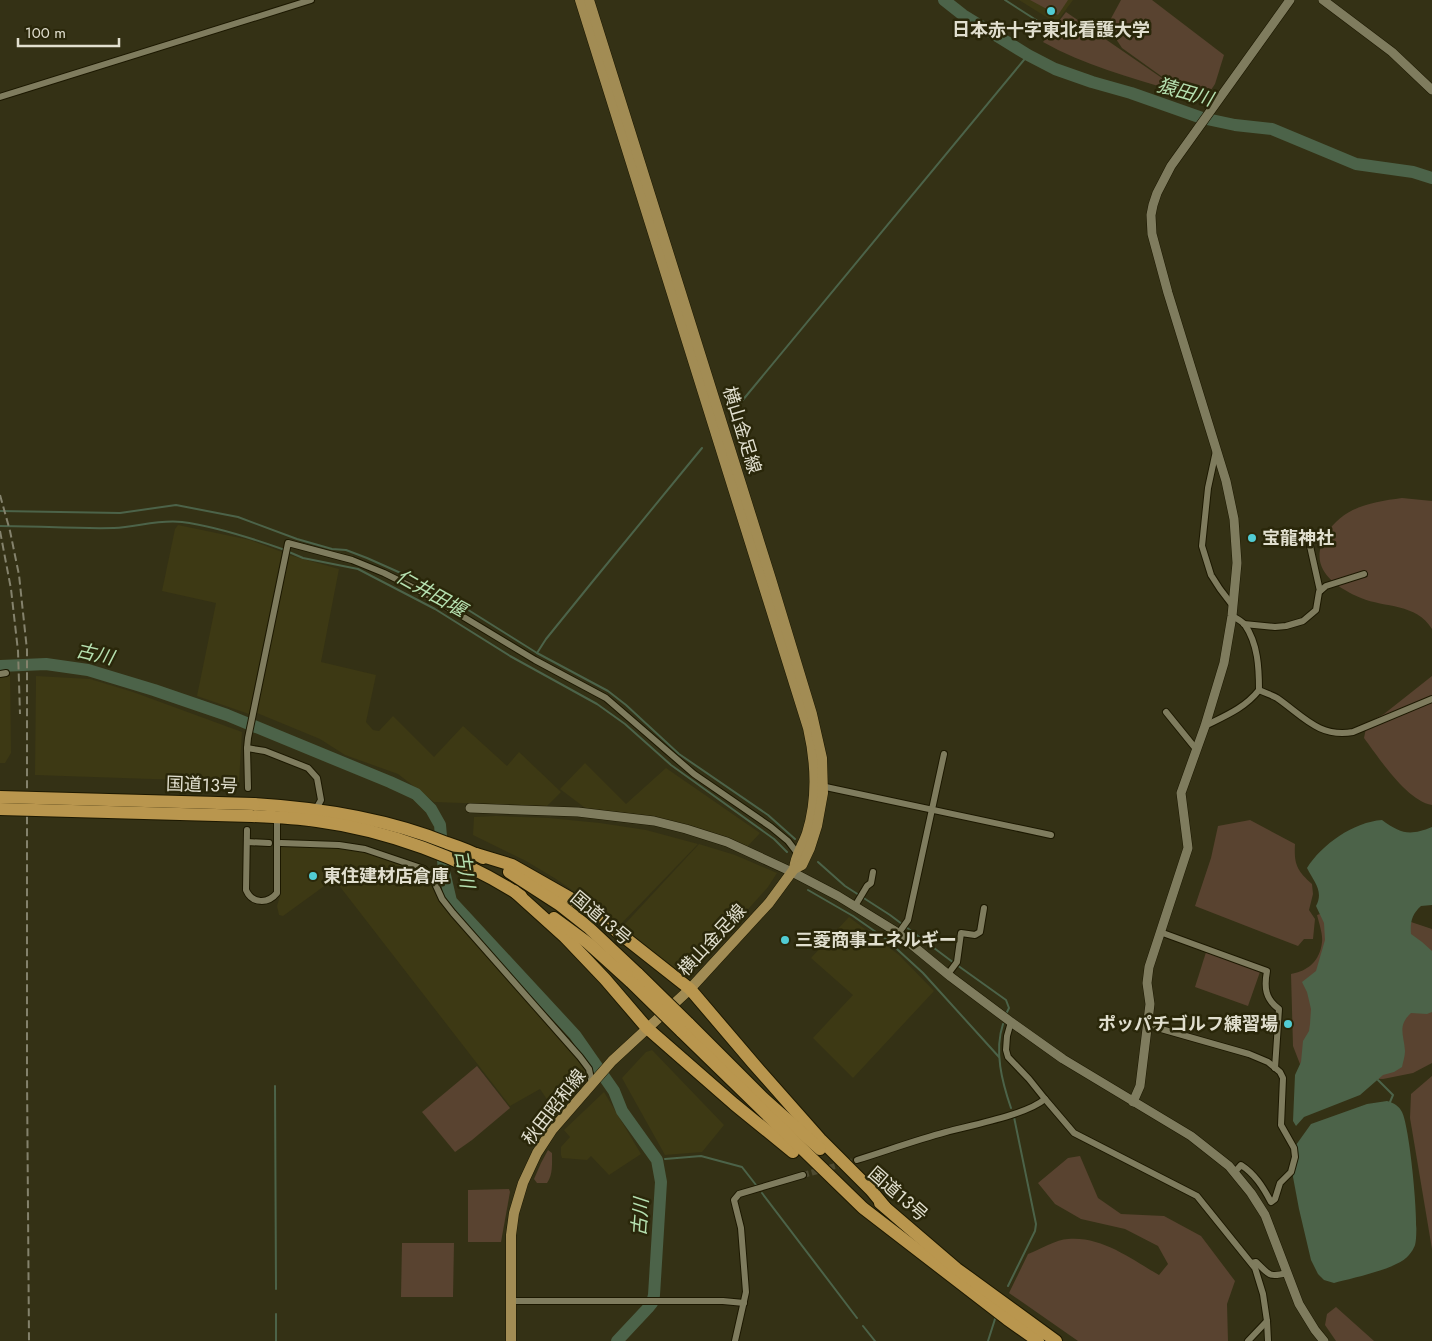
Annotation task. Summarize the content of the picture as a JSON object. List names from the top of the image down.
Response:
{
  "streets": {
    "highway": ["国道13号"],
    "main road": ["横山金足線", "秋田昭和線"]
  },
  "crossings": [
    ["横山金足線", "秋田昭和線"]
  ],
  "water": ["猿田川", "仁井田堰", "古川"],
  "places": [
    "日本赤十字東北看護大学",
    "宝龍神社",
    "東住建材店倉庫",
    "三菱商事エネルギー",
    "ポッパチゴルフ練習場"
  ],
  "scale_bar": "100 m"
}
